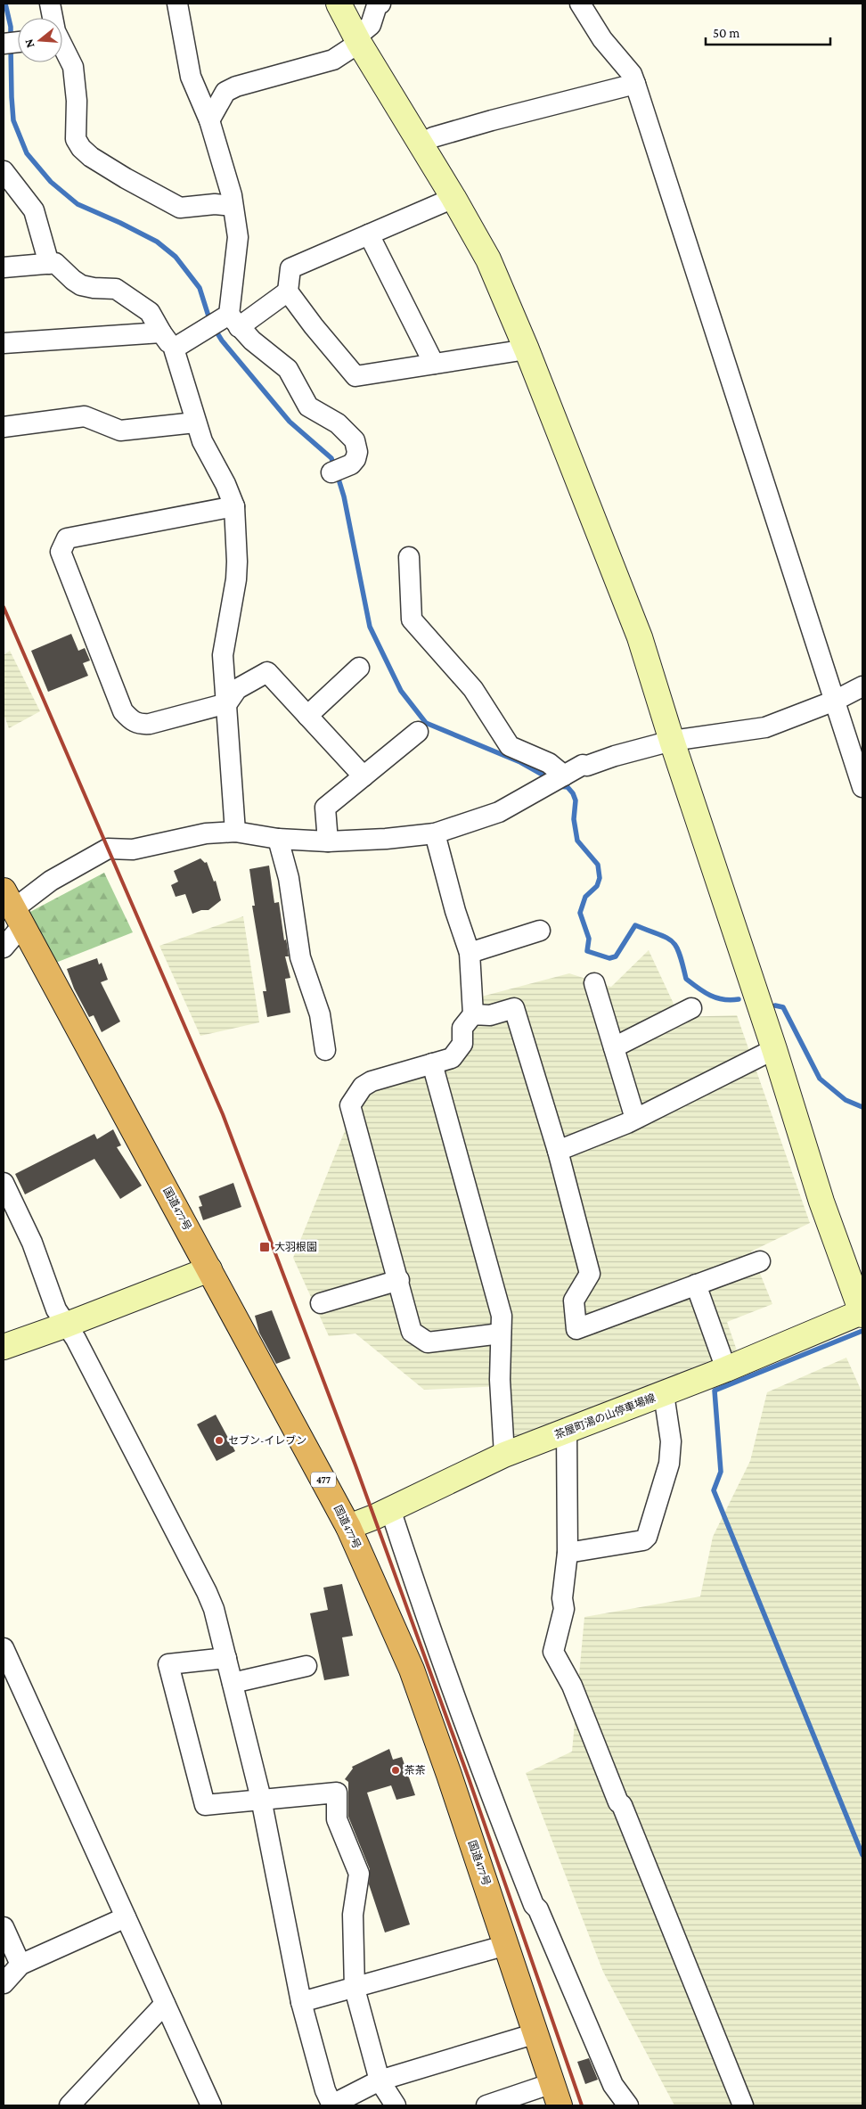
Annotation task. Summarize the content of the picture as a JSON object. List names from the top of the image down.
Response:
{
  "streets": {
    "highway": ["国道477号", "477"],
    "street": ["茶屋町湯の山停車場線"]
  },
  "crossings": [
    ["国道477号", "茶屋町湯の山停車場線"]
  ],
  "places": {
    "transit": ["大羽根園"],
    "other": ["セブン-イレブン", "茶茶"]
  },
  "scale_bar": "50 m",
  "north": "left"
}
